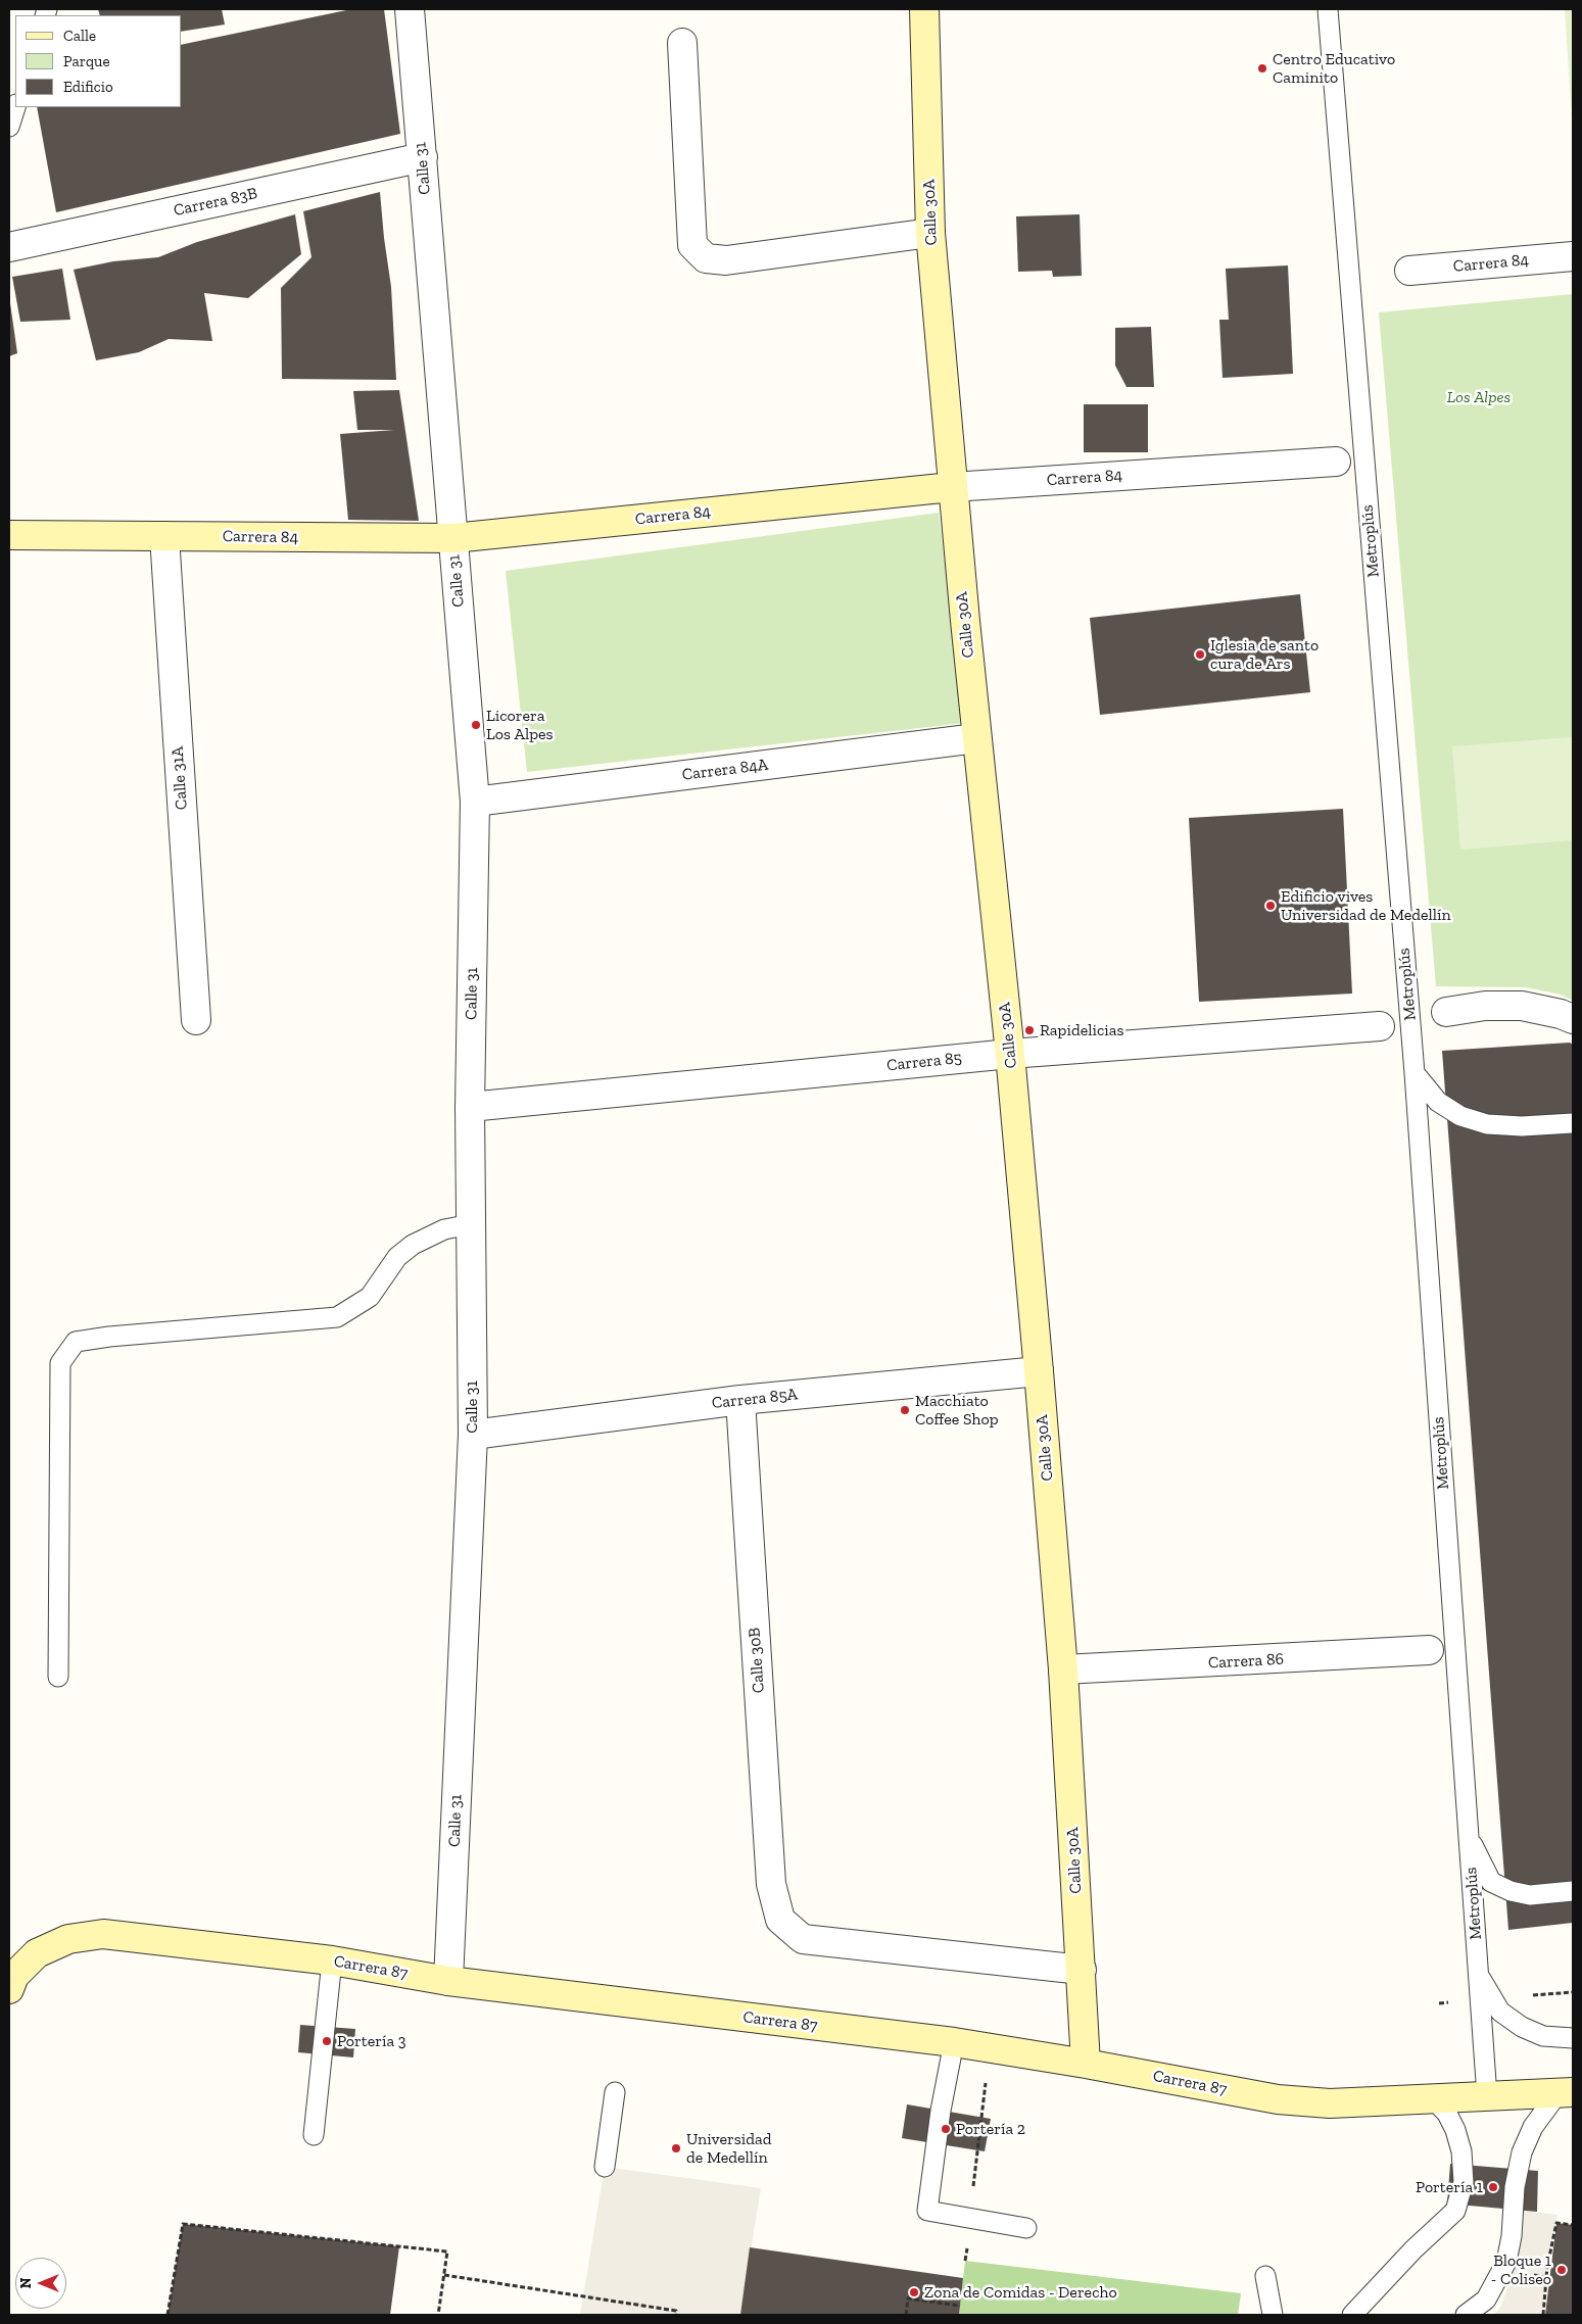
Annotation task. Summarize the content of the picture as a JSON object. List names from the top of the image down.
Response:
{
  "streets": {
    "street": [
      "Calle 31",
      "Carrera 83B",
      "Calle 30A",
      "Carrera 84",
      "Carrera 84A",
      "Calle 31A",
      "Carrera 85",
      "Carrera 85A",
      "Calle 30B",
      "Carrera 86",
      "Carrera 87"
    ],
    "lane": ["Metroplús"]
  },
  "crossings": [
    ["Calle 31", "Carrera 83B"],
    ["Calle 31", "Carrera 84"],
    ["Calle 31", "Carrera 84A"],
    ["Calle 31", "Carrera 85"],
    ["Calle 31", "Carrera 85A"],
    ["Calle 31", "Carrera 87"],
    ["Calle 30A", "Carrera 84"],
    ["Calle 30A", "Carrera 84A"],
    ["Calle 30A", "Carrera 85"],
    ["Calle 30A", "Carrera 85A"],
    ["Calle 30A", "Calle 30B"],
    ["Calle 30A", "Carrera 86"],
    ["Calle 30A", "Carrera 87"],
    ["Carrera 84", "Calle 31A"],
    ["Metroplús", "Carrera 87"],
    ["Carrera 85A", "Calle 30B"]
  ],
  "parks": ["Los Alpes"],
  "places": [
    "Centro Educativo Caminito",
    "Iglesia de santo cura de Ars",
    "Licorera Los Alpes",
    "Edificio vives Universidad de Medellín",
    "Rapidelicias",
    "Macchiato Coffee Shop",
    "Portería 3",
    "Portería 2",
    "Universidad de Medellín",
    "Portería 1",
    "Bloque 1 - Coliseo",
    "Zona de Comidas - Derecho"
  ],
  "legend": ["Calle", "Parque", "Edificio"],
  "north": "left"
}
